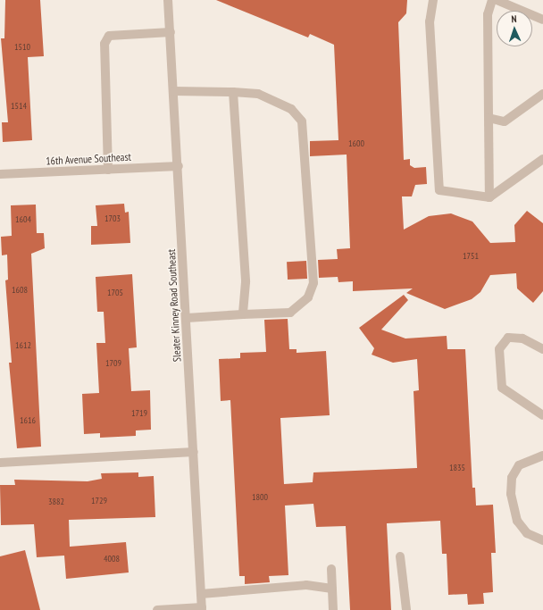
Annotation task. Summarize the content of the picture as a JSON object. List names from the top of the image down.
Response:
{
  "streets": {
    "street": ["16th Avenue Southeast", "Sleater Kinney Road Southeast"]
  },
  "crossings": [
    ["16th Avenue Southeast", "Sleater Kinney Road Southeast"]
  ],
  "house_numbers": [
    "1510",
    "1514",
    "1600",
    "1703",
    "1604",
    "1751",
    "1608",
    "1705",
    "1612",
    "1709",
    "1719",
    "1616",
    "1835",
    "1800",
    "1729",
    "3882",
    "4008"
  ],
  "north": "top"
}
